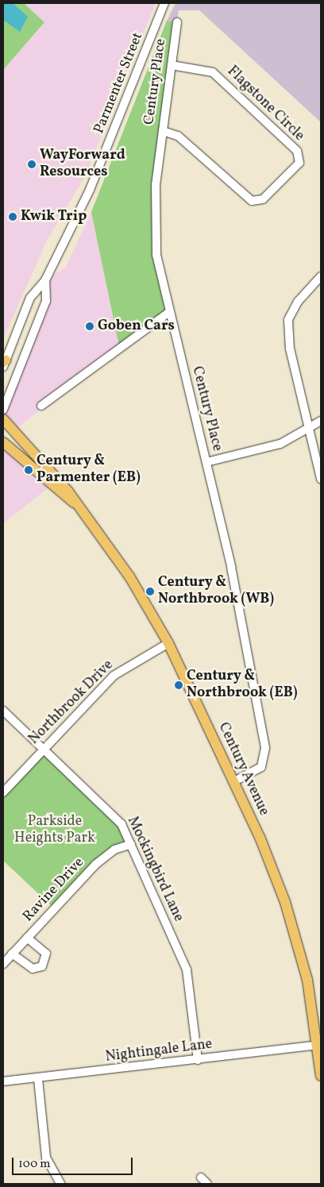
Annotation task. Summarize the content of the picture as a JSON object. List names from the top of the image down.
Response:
{
  "streets": {
    "main road": ["Century Avenue"],
    "street": [
      "Century Place",
      "Parmenter Street",
      "Flagstone Circle",
      "Northbrook Drive",
      "Mockingbird Lane",
      "Ravine Drive",
      "Nightingale Lane"
    ]
  },
  "crossings": [
    ["Century Place", "Flagstone Circle"],
    ["Century Place", "Century Avenue"],
    ["Northbrook Drive", "Century Avenue"],
    ["Northbrook Drive", "Mockingbird Lane"],
    ["Century Avenue", "Nightingale Lane"],
    ["Mockingbird Lane", "Ravine Drive"],
    ["Mockingbird Lane", "Nightingale Lane"]
  ],
  "parks": ["Parkside Heights Park"],
  "places": [
    "WayForward Resources",
    "Kwik Trip",
    "Goben Cars",
    "Century & Parmenter (EB)",
    "Century & Northbrook (WB)",
    "Century & Northbrook (EB)"
  ],
  "scale_bar": "100 m"
}
